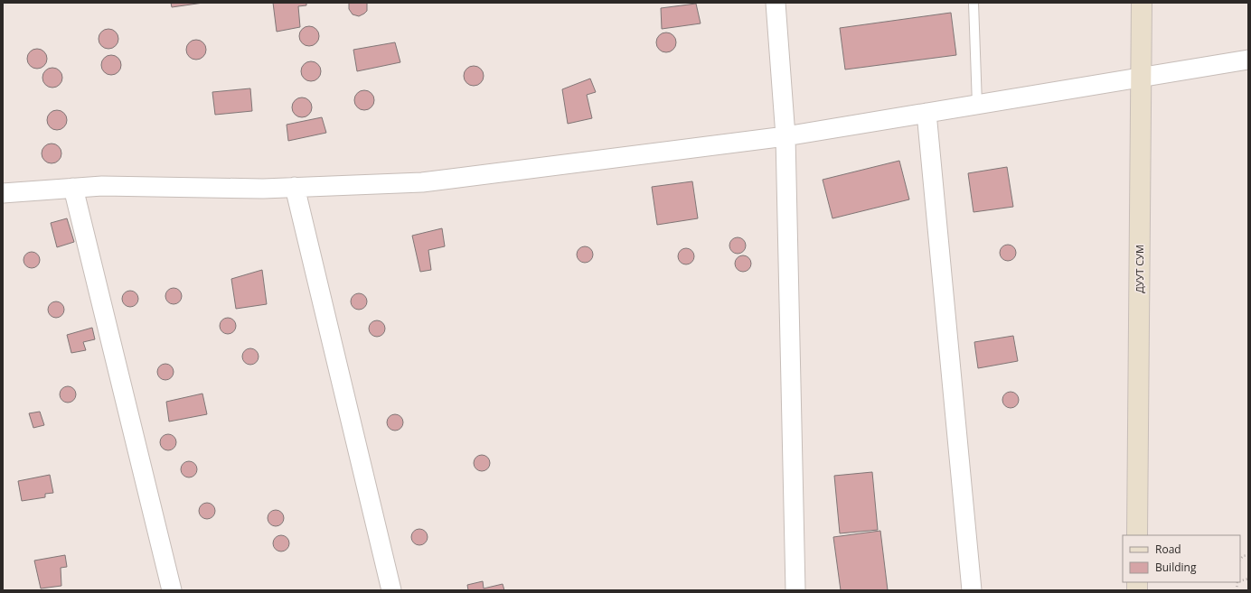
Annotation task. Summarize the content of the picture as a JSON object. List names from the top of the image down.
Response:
{
  "streets": {
    "main road": ["ДУУТ СУМ"]
  },
  "legend": ["Road", "Building"]
}
